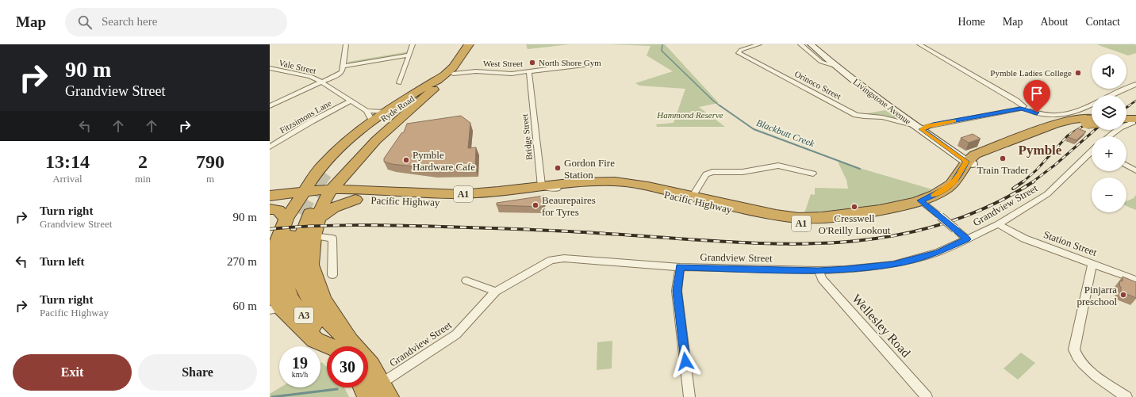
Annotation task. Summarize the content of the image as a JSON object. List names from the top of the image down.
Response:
{
  "streets": {
    "highway": [
      "Ryde Road",
      "A1",
      "Pacific Highway",
      "A3"
    ],
    "street": [
      "West Street",
      "Vale Street",
      "Orinoco Street",
      "Livingstone Avenue",
      "Fitzsimons Lane",
      "Bridge Street",
      "Grandview Street",
      "Station Street",
      "Wellesley Road"
    ]
  },
  "crossings": [
    ["West Street", "Ryde Road"],
    ["West Street", "Bridge Street"],
    ["Vale Street", "Fitzsimons Lane"],
    ["Orinoco Street", "Livingstone Avenue"],
    ["Livingstone Avenue", "Pacific Highway"],
    ["Bridge Street", "Pacific Highway"],
    ["Pacific Highway", "A3"],
    ["Grandview Street", "Station Street"],
    ["Grandview Street", "A3"],
    ["Grandview Street", "Wellesley Road"]
  ],
  "districts": ["Pymble"],
  "water": ["Blackbutt Creek"],
  "parks": ["Hammond Reserve"],
  "places": [
    "North Shore Gym",
    "Pymble Ladies College",
    "Train Trader",
    "Pymble Hardware Cafe",
    "Gordon Fire Station",
    "Beaurepaires for Tyres",
    "Cresswell O'Reilly Lookout",
    "Pinjarra preschool"
  ],
  "page": {
    "header": "Map",
    "search": "Search here",
    "nav": [
      "Home",
      "Map",
      "About",
      "Contact"
    ],
    "turn": ["90 m", "Grandview Street"],
    "map_buttons": ["+", "−"],
    "eta": [
      "13:14",
      "Arrival",
      "2",
      "min",
      "790",
      "m"
    ],
    "list": [
      {
        "name": "Turn right",
        "note": "Grandview Street",
        "value": "90 m"
      },
      {
        "name": "Turn left",
        "value": "270 m"
      },
      {
        "name": "Turn right",
        "note": "Pacific Highway",
        "value": "60 m"
      }
    ],
    "speed": "19 km/h",
    "limit": "30",
    "buttons": ["Exit", "Share"]
  }
}
